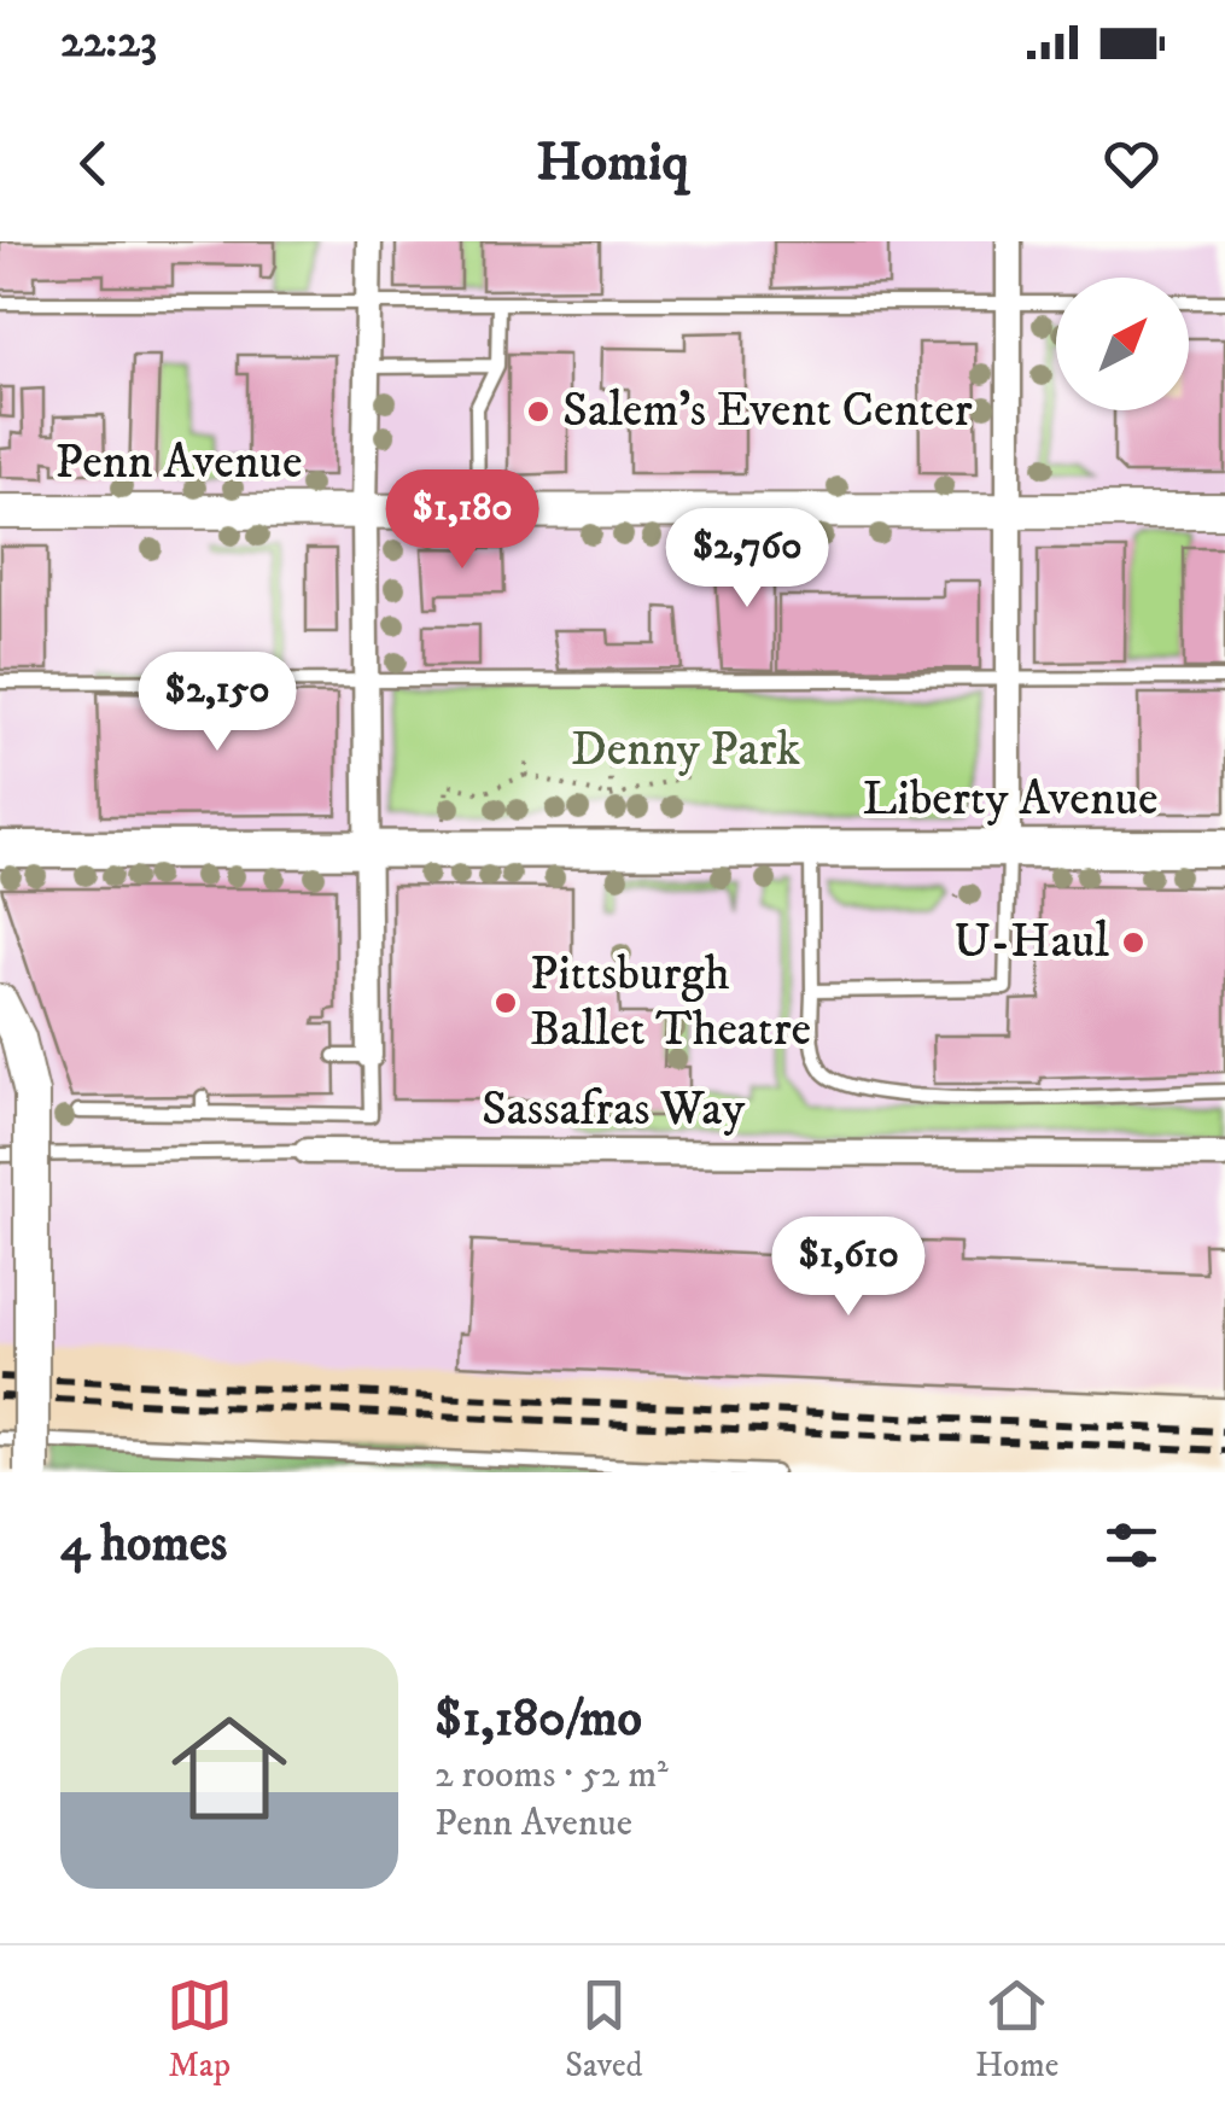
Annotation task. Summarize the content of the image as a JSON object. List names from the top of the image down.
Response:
{
  "streets": {
    "main road": ["Liberty Avenue"],
    "street": ["Penn Avenue", "Sassafras Way"]
  },
  "parks": ["Denny Park"],
  "places": ["Salem's Event Center", "U-Haul", "Pittsburgh Ballet Theatre"],
  "north": "top right",
  "page": {
    "status": "22:23",
    "header": "Homiq",
    "price": [
      "$1,180",
      "$2,760",
      "$2,150",
      "$1,610"
    ],
    "heading": "4 homes",
    "list": [
      {
        "name": "$1,180/mo",
        "note": "2 rooms · 52 m² · Penn Avenue"
      }
    ],
    "tabs": ["Map", "Saved", "Home"]
  }
}
